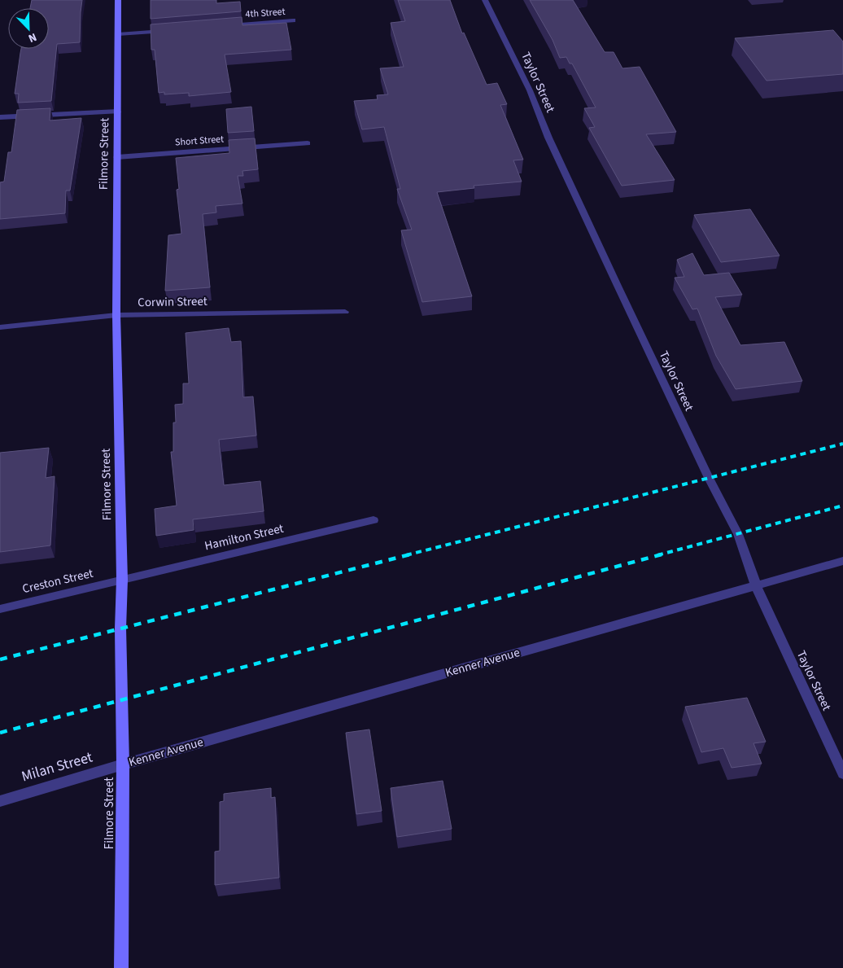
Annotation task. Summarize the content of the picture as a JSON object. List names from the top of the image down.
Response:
{
  "streets": {
    "street": [
      "4th Street",
      "Taylor Street",
      "Short Street",
      "Filmore Street",
      "Corwin Street",
      "Hamilton Street",
      "Creston Street",
      "Kenner Avenue",
      "Milan Street"
    ]
  },
  "crossings": [
    ["Taylor Street", "Kenner Avenue"],
    ["Short Street", "Filmore Street"],
    ["Filmore Street", "Corwin Street"],
    ["Filmore Street", "Hamilton Street"],
    ["Filmore Street", "Creston Street"],
    ["Filmore Street", "Kenner Avenue"],
    ["Filmore Street", "Milan Street"],
    ["Hamilton Street", "Creston Street"],
    ["Kenner Avenue", "Milan Street"]
  ],
  "north": "bottom right"
}
